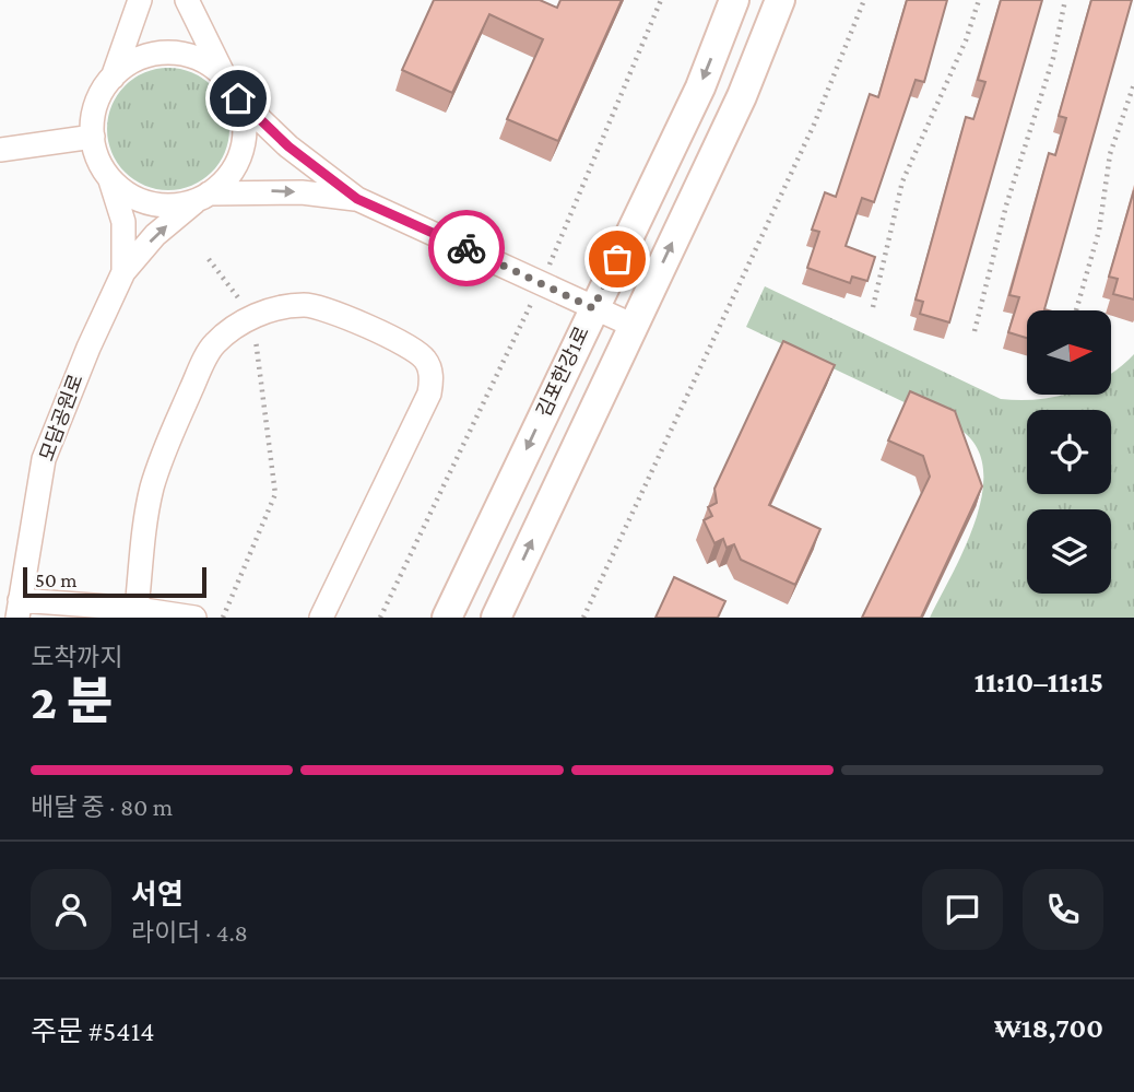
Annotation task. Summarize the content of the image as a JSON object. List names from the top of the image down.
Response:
{
  "streets": {
    "street": ["김포한강1로", "모담공원로"]
  },
  "scale_bar": "50 m",
  "north": "right",
  "page": {
    "scale": "50 m",
    "heading": ["2 분", "도착까지", "11:10–11:15"],
    "panel": [
      "서연",
      "라이더 · 4.8",
      "주문 #5414",
      "₩18,700"
    ],
    "bar": "배달 중 · 80 m"
  }
}
